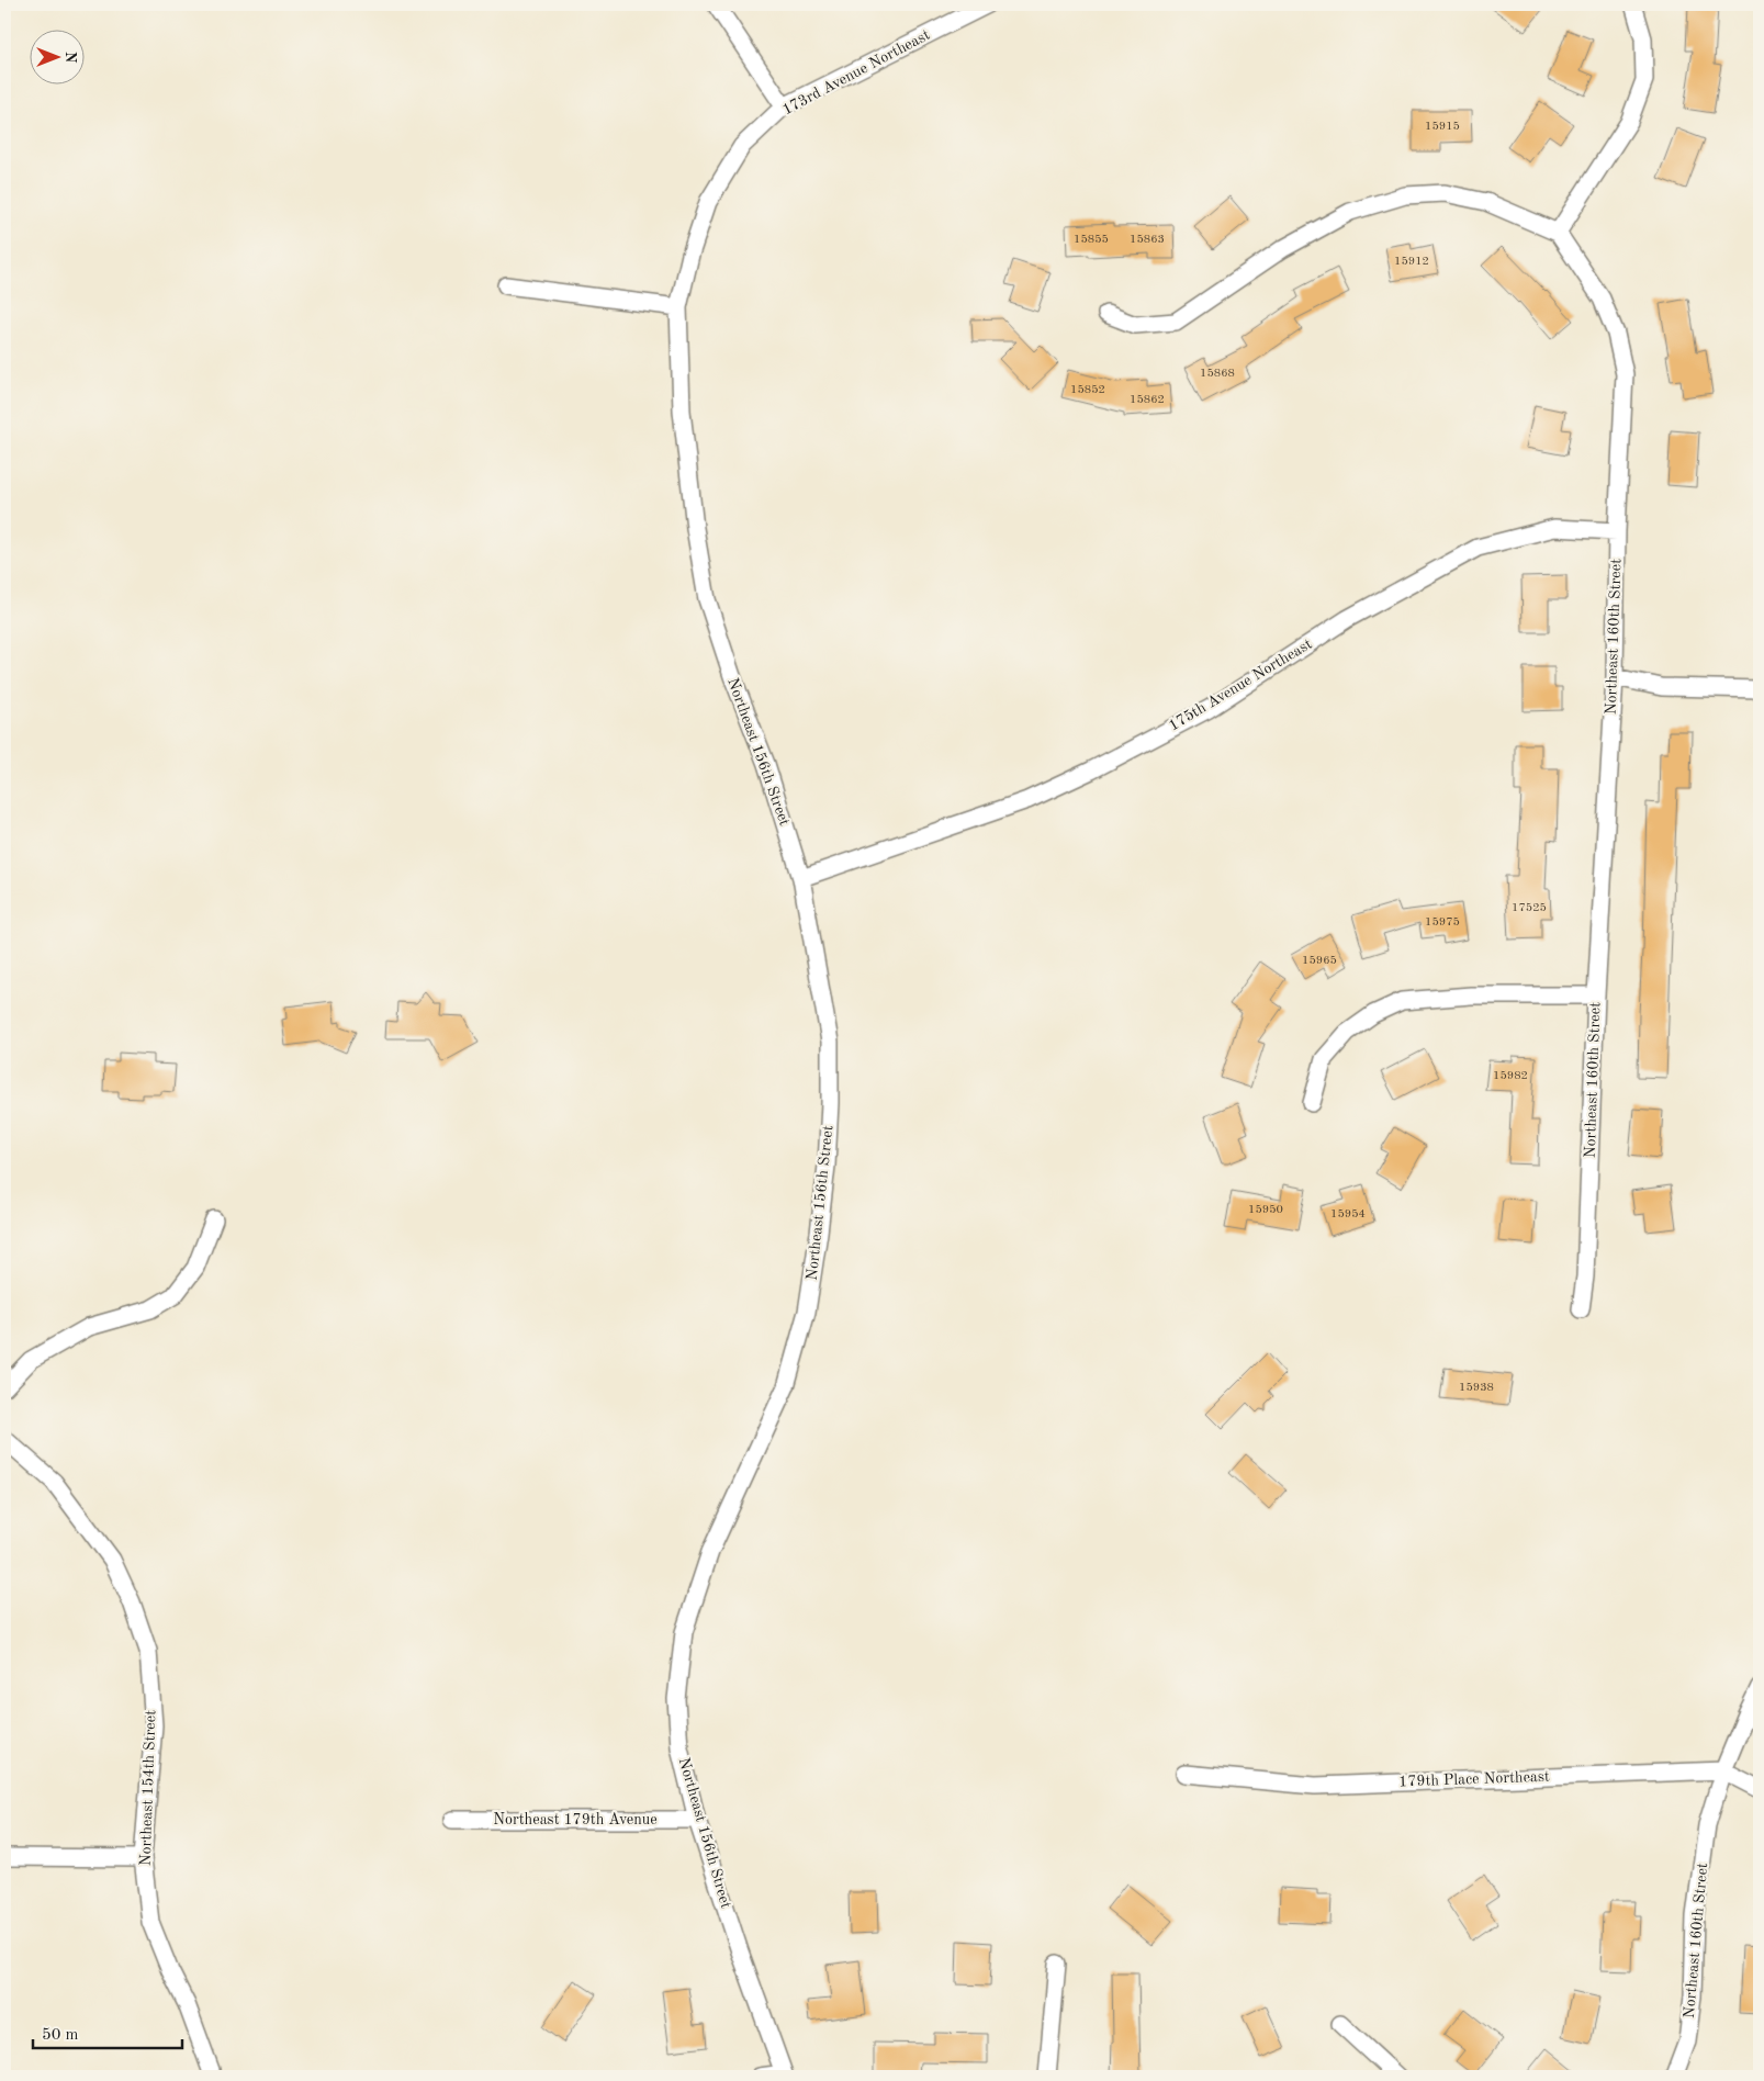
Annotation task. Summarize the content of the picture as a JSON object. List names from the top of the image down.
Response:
{
  "streets": {
    "street": [
      "173rd Avenue Northeast",
      "Northeast 160th Street",
      "175th Avenue Northeast",
      "Northeast 156th Street",
      "179th Place Northeast",
      "Northeast 154th Street",
      "Northeast 179th Avenue"
    ]
  },
  "crossings": [
    ["173rd Avenue Northeast", "Northeast 156th Street"],
    ["Northeast 160th Street", "175th Avenue Northeast"],
    ["Northeast 160th Street", "179th Place Northeast"],
    ["175th Avenue Northeast", "Northeast 156th Street"],
    ["Northeast 156th Street", "Northeast 179th Avenue"]
  ],
  "house_numbers": [
    "15915",
    "15855",
    "15863",
    "15912",
    "15868",
    "15852",
    "15862",
    "17525",
    "15975",
    "15965",
    "15982",
    "15950",
    "15954",
    "15938"
  ],
  "scale_bar": "50 m",
  "north": "right"
}
